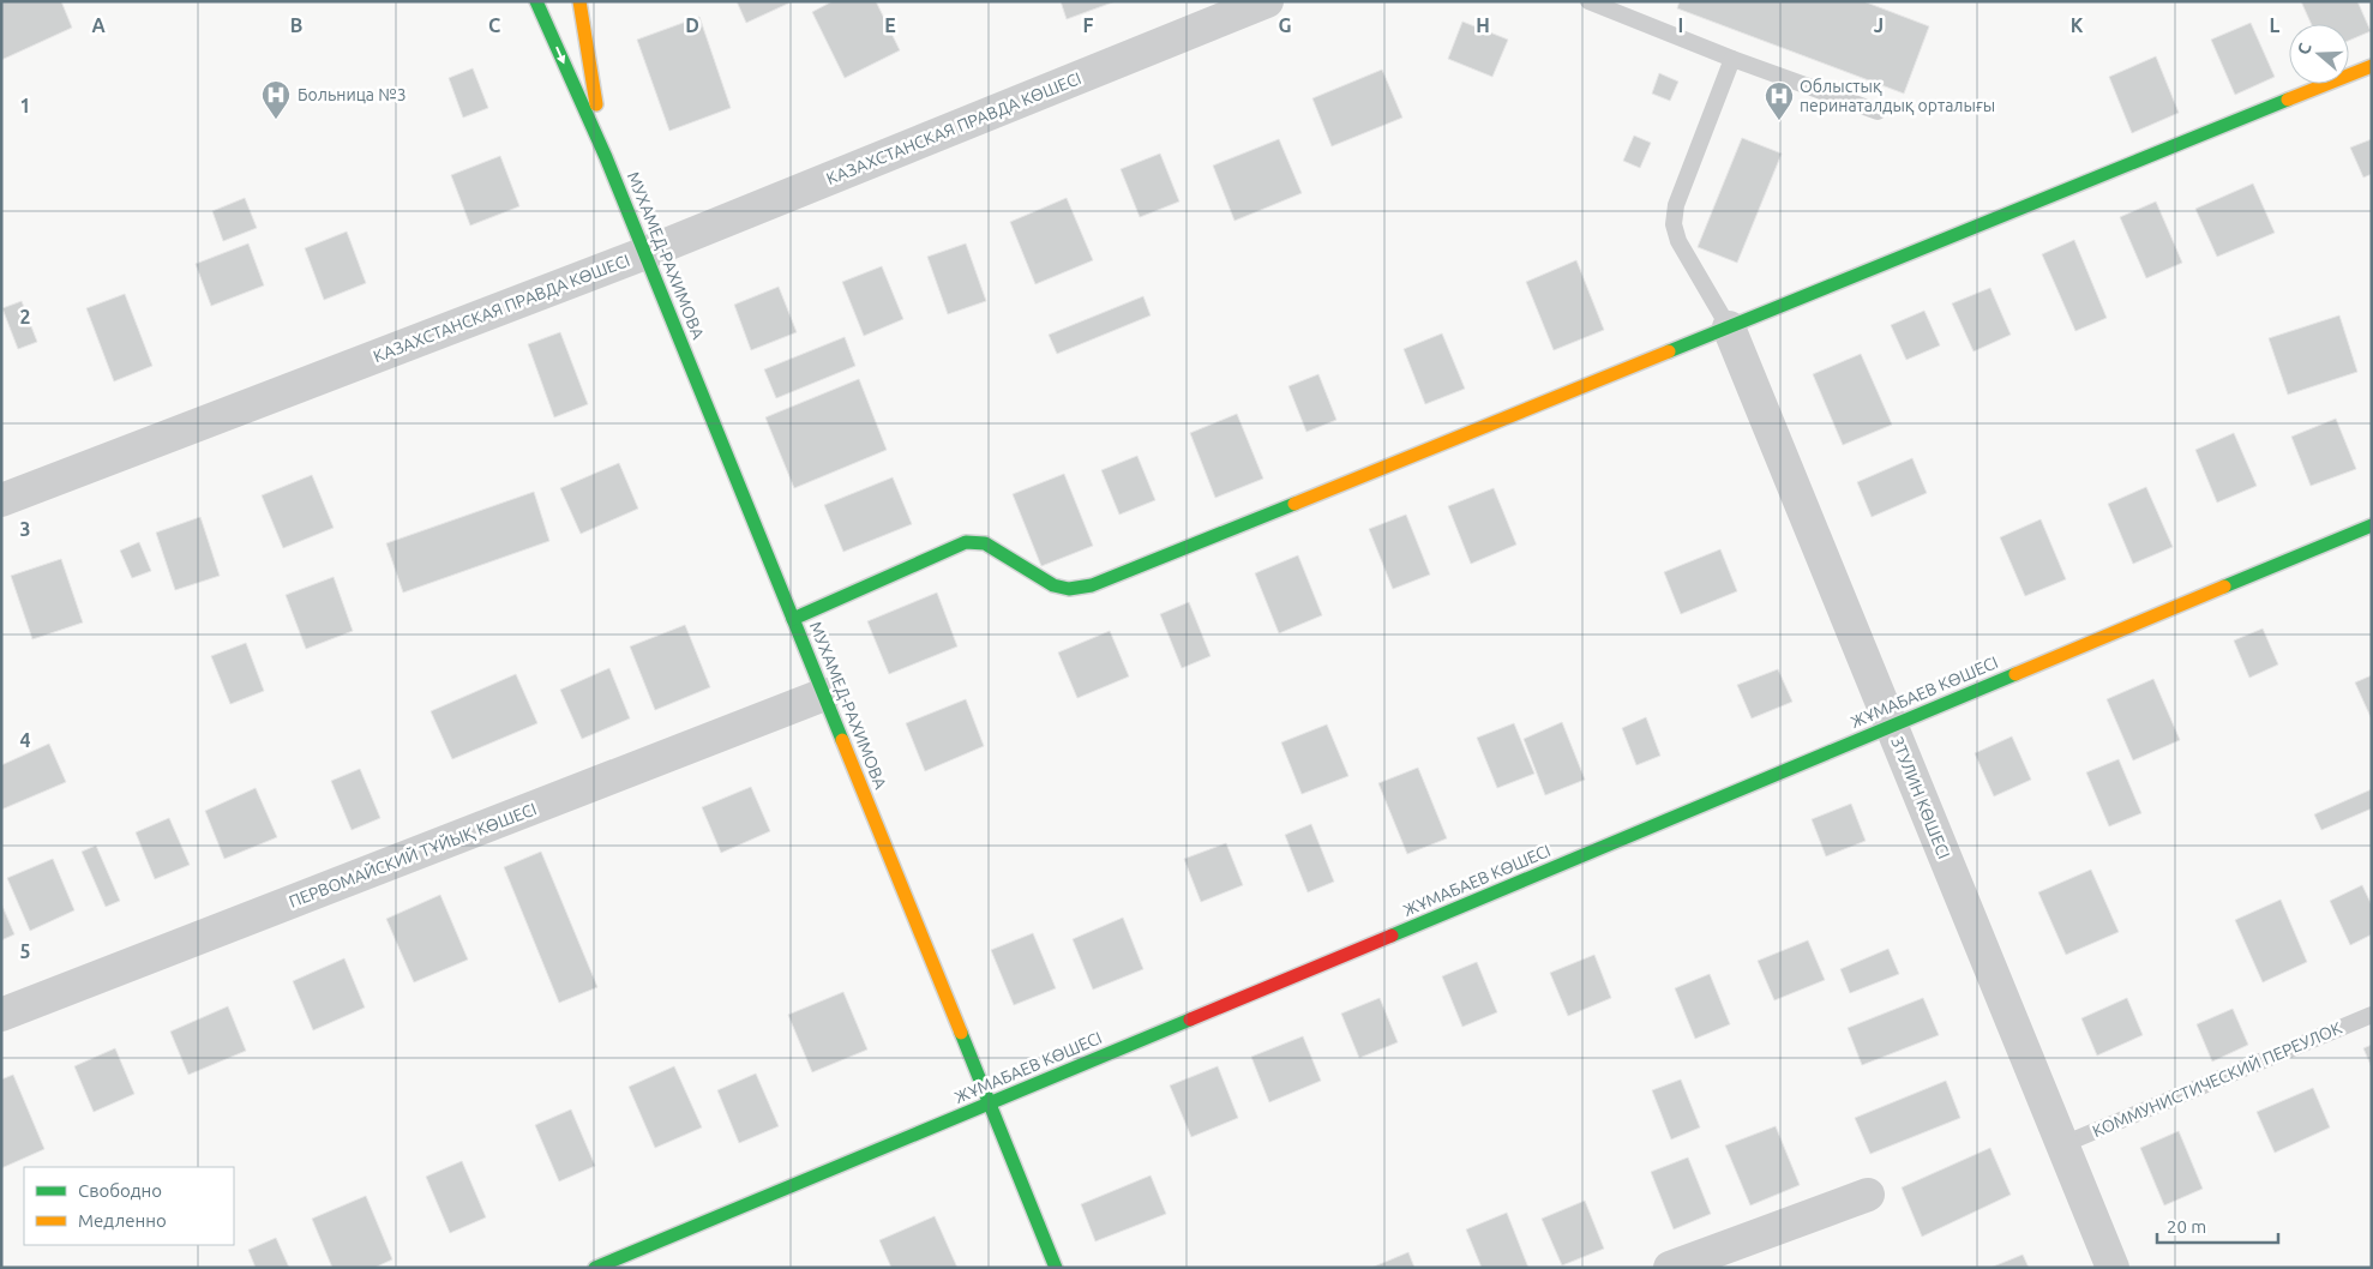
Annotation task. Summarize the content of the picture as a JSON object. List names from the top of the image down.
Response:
{
  "streets": {
    "street": [
      "КАЗАХСТАНСКАЯ ПРАВДА КӨШЕСІ",
      "МУХАМЕД-РАХИМОВА",
      "ЖҰМАБАЕВ КӨШЕСІ",
      "ЗТУЛИН КӨШЕСІ",
      "ПЕРВОМАЙСКИЙ ТҰЙЫҚ КӨШЕСІ"
    ],
    "lane": ["КОММУНИСТИЧЕСКИЙ ПЕРЕУЛОК"]
  },
  "crossings": [
    ["КАЗАХСТАНСКАЯ ПРАВДА КӨШЕСІ", "МУХАМЕД-РАХИМОВА"],
    ["МУХАМЕД-РАХИМОВА", "ЖҰМАБАЕВ КӨШЕСІ"],
    ["МУХАМЕД-РАХИМОВА", "ПЕРВОМАЙСКИЙ ТҰЙЫҚ КӨШЕСІ"],
    ["ЖҰМАБАЕВ КӨШЕСІ", "ЗТУЛИН КӨШЕСІ"],
    ["ЗТУЛИН КӨШЕСІ", "КОММУНИСТИЧЕСКИЙ ПЕРЕУЛОК"]
  ],
  "places": {
    "hospital": ["Больница №3", "Облыстық перинаталдық орталығы"]
  },
  "legend": ["Свободно", "Медленно"],
  "scale_bar": "20 m",
  "north": "left",
  "grid": {
    "columns": [
      "A",
      "B",
      "C",
      "D",
      "E",
      "F",
      "G",
      "H",
      "I",
      "J",
      "K",
      "L"
    ],
    "rows": [
      "1",
      "2",
      "3",
      "4",
      "5"
    ]
  }
}
